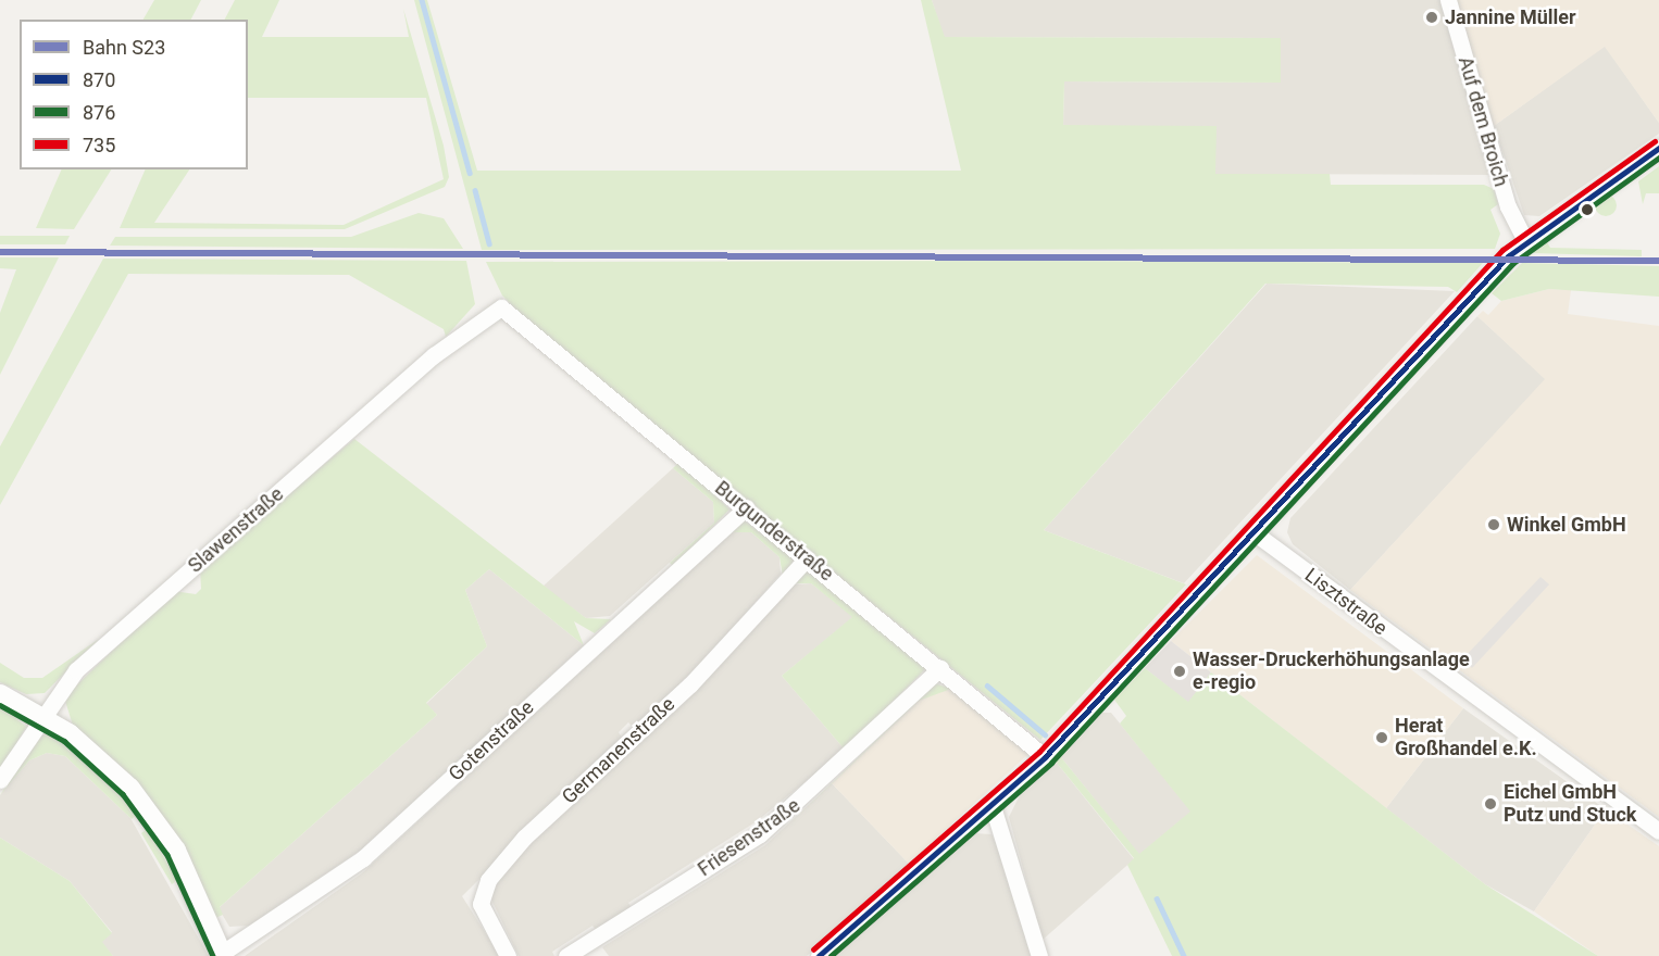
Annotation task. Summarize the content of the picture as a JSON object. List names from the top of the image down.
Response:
{
  "streets": {
    "street": [
      "Auf dem Broich",
      "Slawenstraße",
      "Burgunderstraße",
      "Lisztstraße",
      "Gotenstraße",
      "Germanenstraße",
      "Friesenstraße"
    ]
  },
  "crossings": [
    ["Slawenstraße", "Burgunderstraße"],
    ["Burgunderstraße", "Gotenstraße"],
    ["Burgunderstraße", "Germanenstraße"],
    ["Burgunderstraße", "Friesenstraße"]
  ],
  "places": [
    "Jannine Müller",
    "Winkel GmbH",
    "Wasser-Druckerhöhungsanlage e-regio",
    "Herat Großhandel e.K.",
    "Eichel GmbH Putz und Stuck"
  ],
  "lines": [
    "transit line 735",
    "transit line 870",
    "transit line 876",
    "rail line S23"
  ],
  "legend": [
    "Bahn S23",
    "870",
    "876",
    "735"
  ]
}
